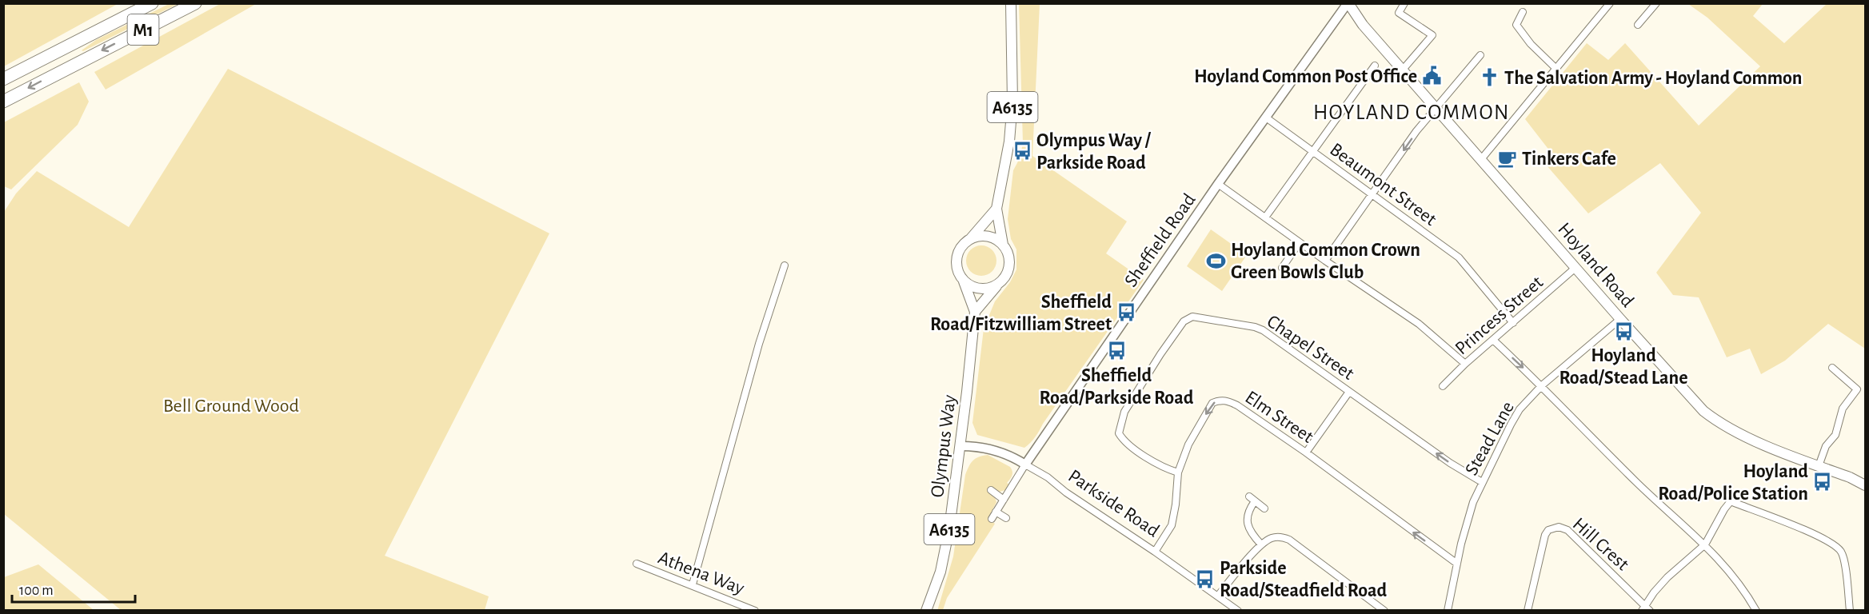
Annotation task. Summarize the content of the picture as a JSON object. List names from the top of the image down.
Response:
{
  "streets": {
    "highway": ["M1"],
    "main road": ["A6135", "Hoyland Road", "Olympus Way"],
    "street": [
      "Beaumont Street",
      "Sheffield Road",
      "Princess Street",
      "Chapel Street",
      "Elm Street",
      "Stead Lane",
      "Parkside Road",
      "Hill Crest",
      "Athena Way"
    ]
  },
  "crossings": [
    ["A6135", "Olympus Way"],
    ["Beaumont Street", "Sheffield Road"],
    ["Beaumont Street", "Princess Street"],
    ["Sheffield Road", "Hoyland Road"],
    ["Sheffield Road", "Parkside Road"],
    ["Hoyland Road", "Princess Street"],
    ["Hoyland Road", "Stead Lane"],
    ["Chapel Street", "Elm Street"],
    ["Chapel Street", "Stead Lane"],
    ["Elm Street", "Stead Lane"],
    ["Elm Street", "Parkside Road"],
    ["Olympus Way", "Parkside Road"]
  ],
  "districts": ["HOYLAND COMMON"],
  "parks": ["Bell Ground Wood"],
  "places": {
    "public building": ["Hoyland Common Post Office"],
    "church": ["The Salvation Army - Hoyland Common"],
    "bus stop": [
      "Olympus Way / Parkside Road",
      "Sheffield Road/Fitzwilliam Street",
      "Hoyland Road/Stead Lane",
      "Sheffield Road/Parkside Road",
      "Hoyland Road/Police Station",
      "Parkside Road/Steadfield Road"
    ],
    "cafe": ["Tinkers Cafe"],
    "sports": ["Hoyland Common Crown Green Bowls Club"]
  },
  "scale_bar": "100 m"
}
